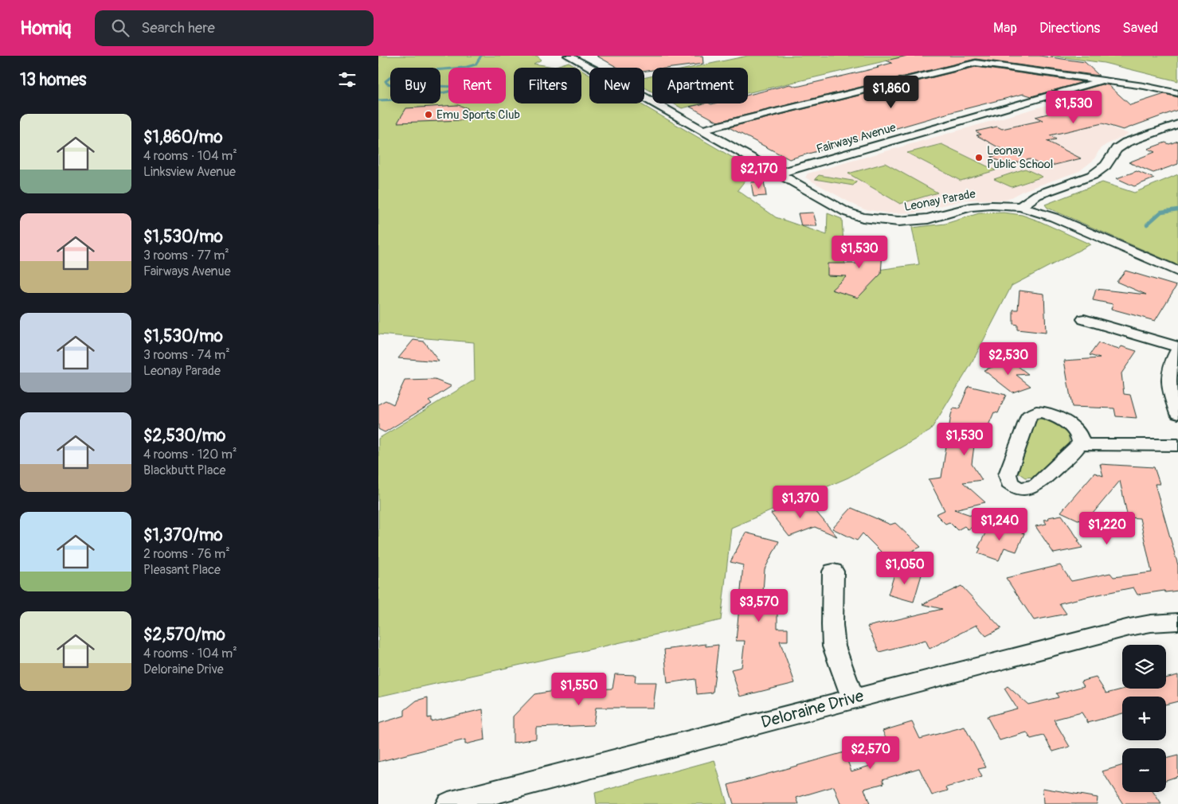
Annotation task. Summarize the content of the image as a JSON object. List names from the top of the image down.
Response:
{
  "streets": {
    "street": ["Fairways Avenue", "Leonay Parade", "Deloraine Drive"]
  },
  "crossings": [
    ["Fairways Avenue", "Leonay Parade"]
  ],
  "places": ["Emu Sports Club", "Leonay Public School"],
  "page": {
    "header": "Homiq",
    "search": "Search here",
    "nav": ["Map", "Directions", "Saved"],
    "heading": "13 homes",
    "chip": [
      "Buy",
      "Rent",
      "Filters",
      "New",
      "Apartment"
    ],
    "price": [
      "$1,860",
      "$1,530",
      "$2,170",
      "$1,530",
      "$2,530",
      "$1,530",
      "$1,370",
      "$1,240",
      "$1,220",
      "$1,050",
      "$3,570",
      "$1,550",
      "$2,570"
    ],
    "list": [
      {
        "name": "$1,860/mo",
        "note": "4 rooms · 104 m² · Linksview Avenue"
      },
      {
        "name": "$1,530/mo",
        "note": "3 rooms · 77 m² · Fairways Avenue"
      },
      {
        "name": "$1,530/mo",
        "note": "3 rooms · 74 m² · Leonay Parade"
      },
      {
        "name": "$2,530/mo",
        "note": "4 rooms · 120 m² · Blackbutt Place"
      },
      {
        "name": "$1,370/mo",
        "note": "2 rooms · 76 m² · Pleasant Place"
      },
      {
        "name": "$2,570/mo",
        "note": "4 rooms · 104 m² · Deloraine Drive"
      }
    ],
    "map_buttons": ["+", "−"]
  }
}
